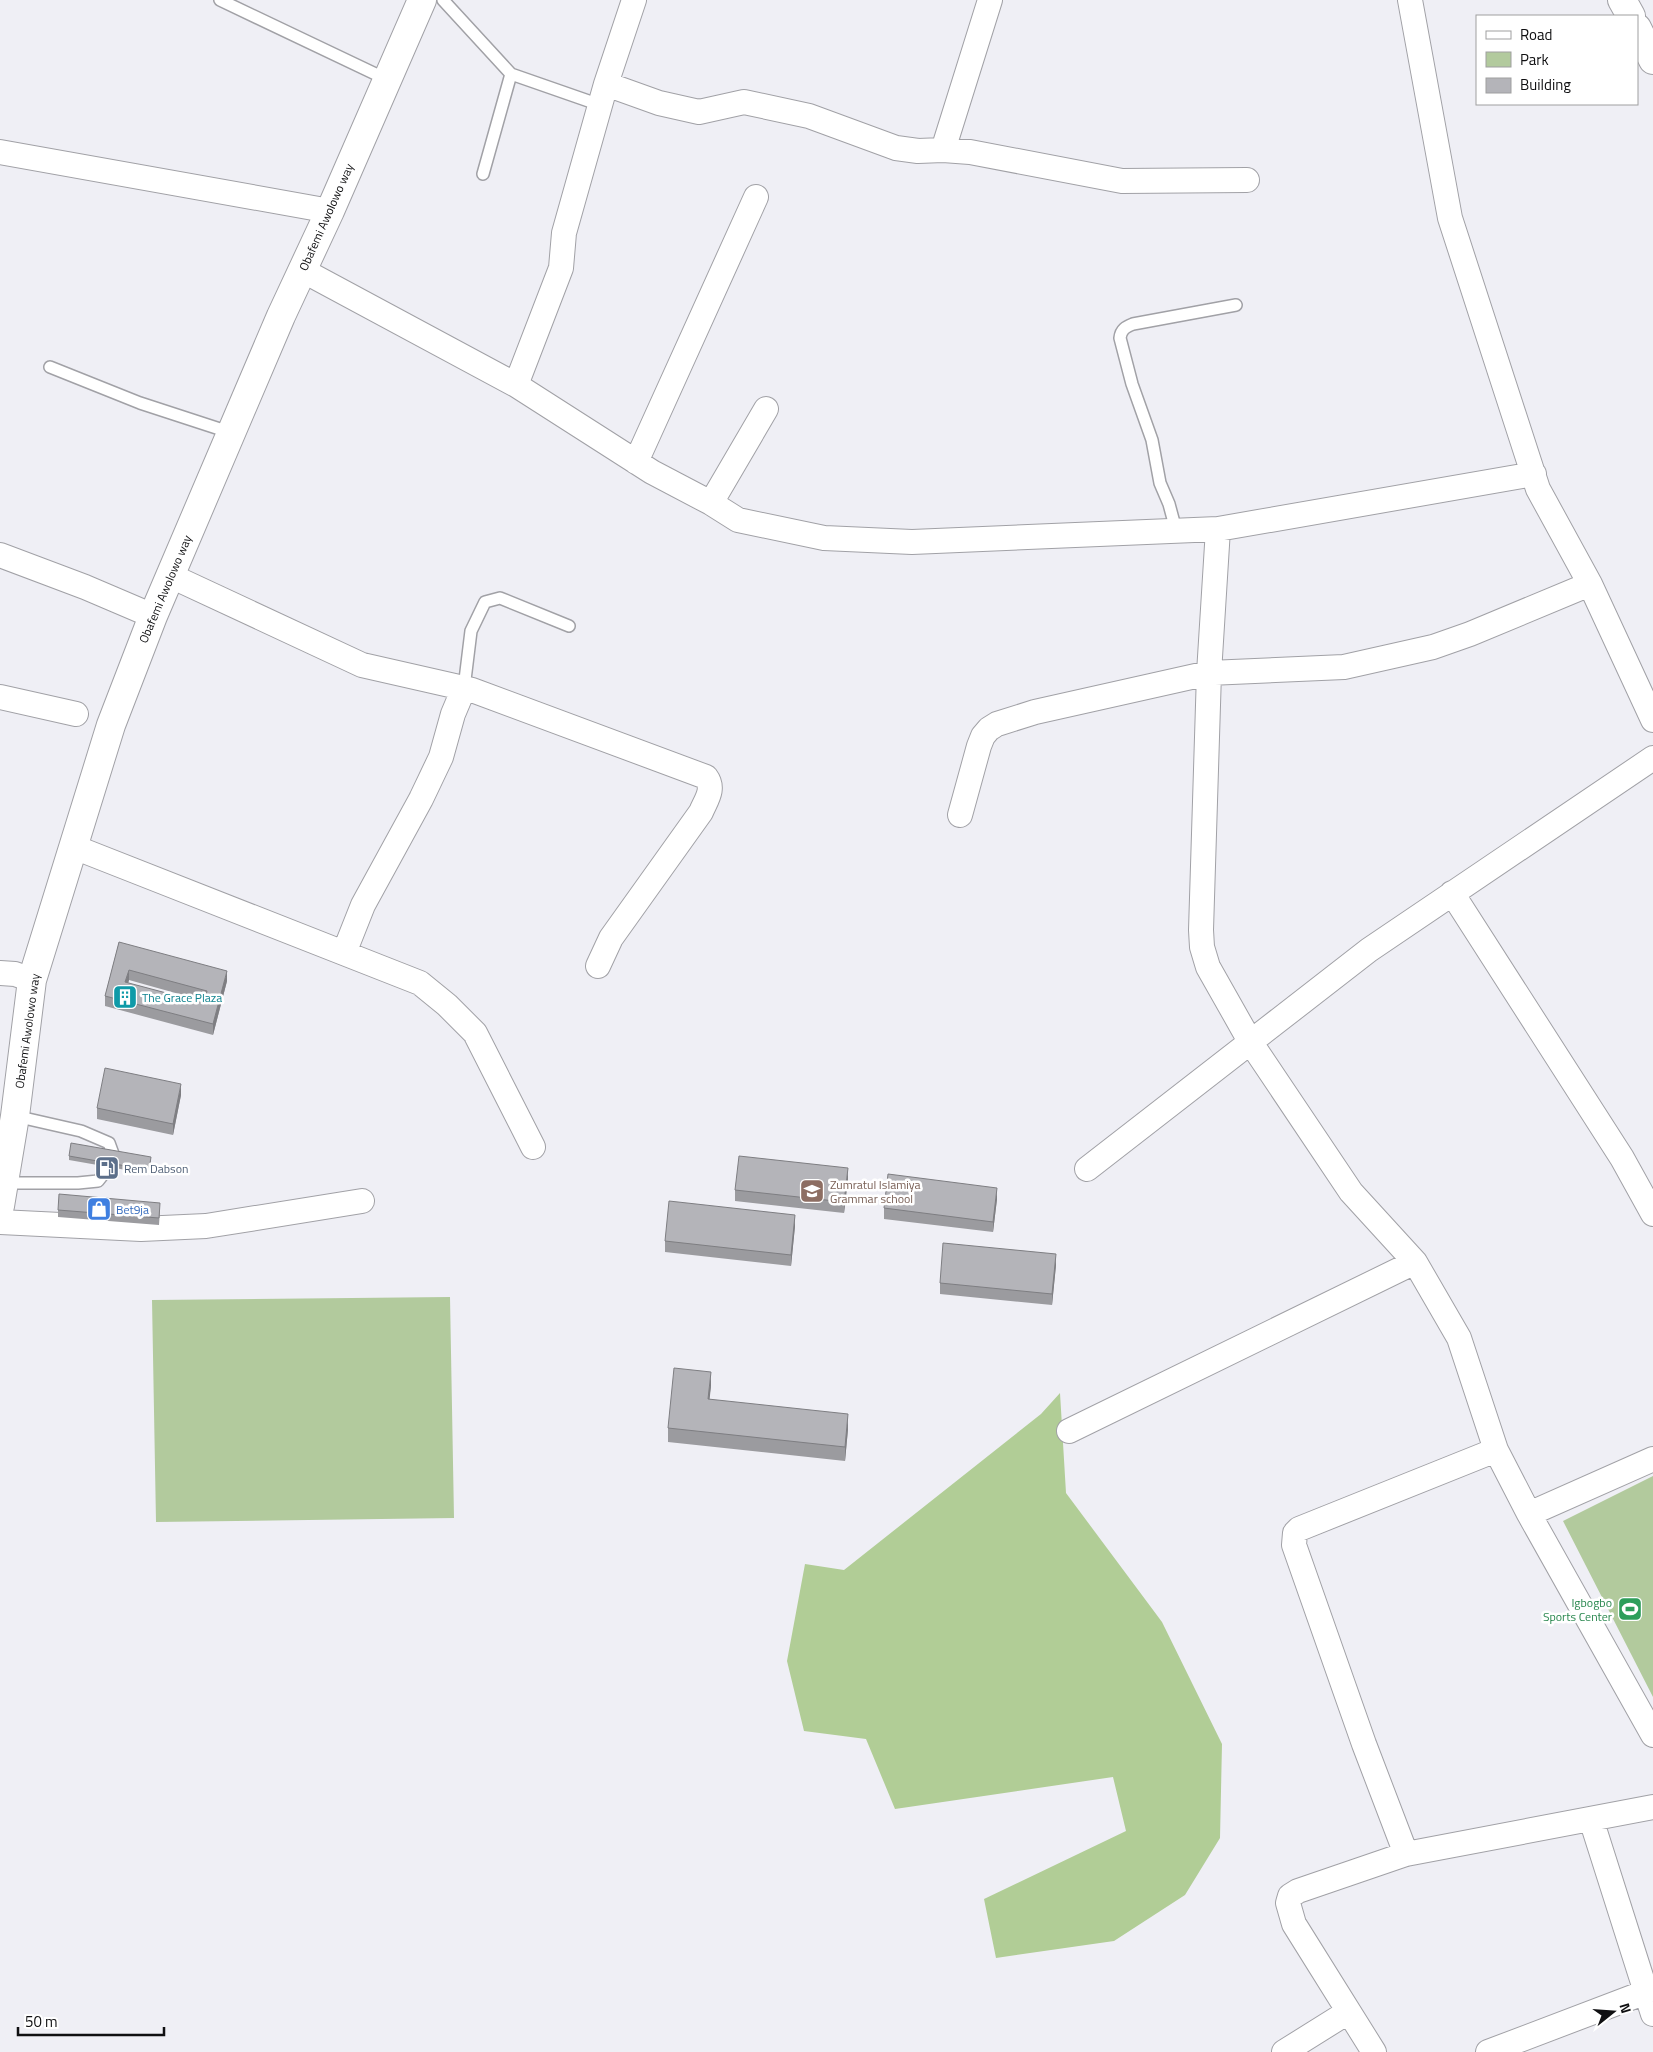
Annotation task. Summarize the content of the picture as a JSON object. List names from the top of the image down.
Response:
{
  "streets": {
    "main road": ["Obafemi Awolowo way"]
  },
  "places": {
    "building": ["The Grace Plaza"],
    "fuel station": ["Rem Dabson"],
    "school or university": ["Zumratul Islamiya Grammar school"],
    "shop": ["Bet9ja"],
    "sports": ["Igbogbo Sports Center"]
  },
  "legend": ["Road", "Park", "Building"],
  "scale_bar": "50 m",
  "north": "right"
}
